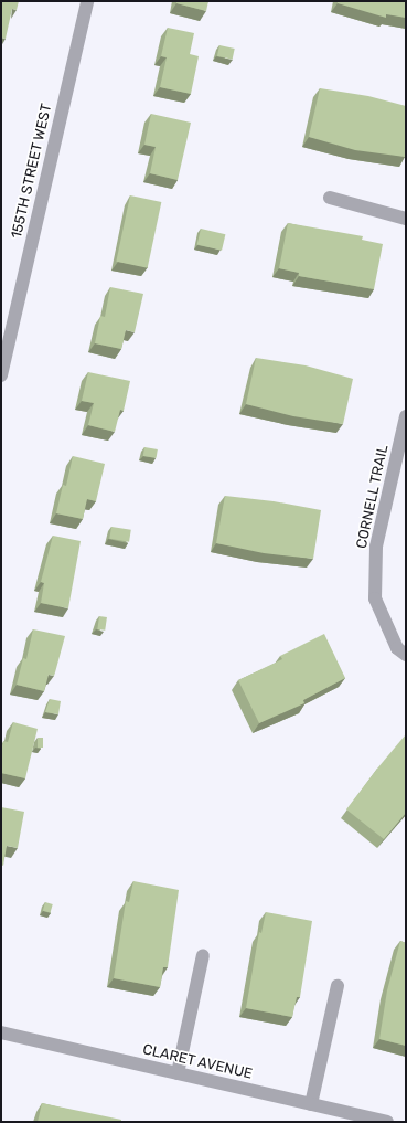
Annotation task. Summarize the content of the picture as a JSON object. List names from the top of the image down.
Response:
{
  "streets": {
    "street": ["155TH STREET WEST", "CORNELL TRAIL", "CLARET AVENUE"]
  }
}
